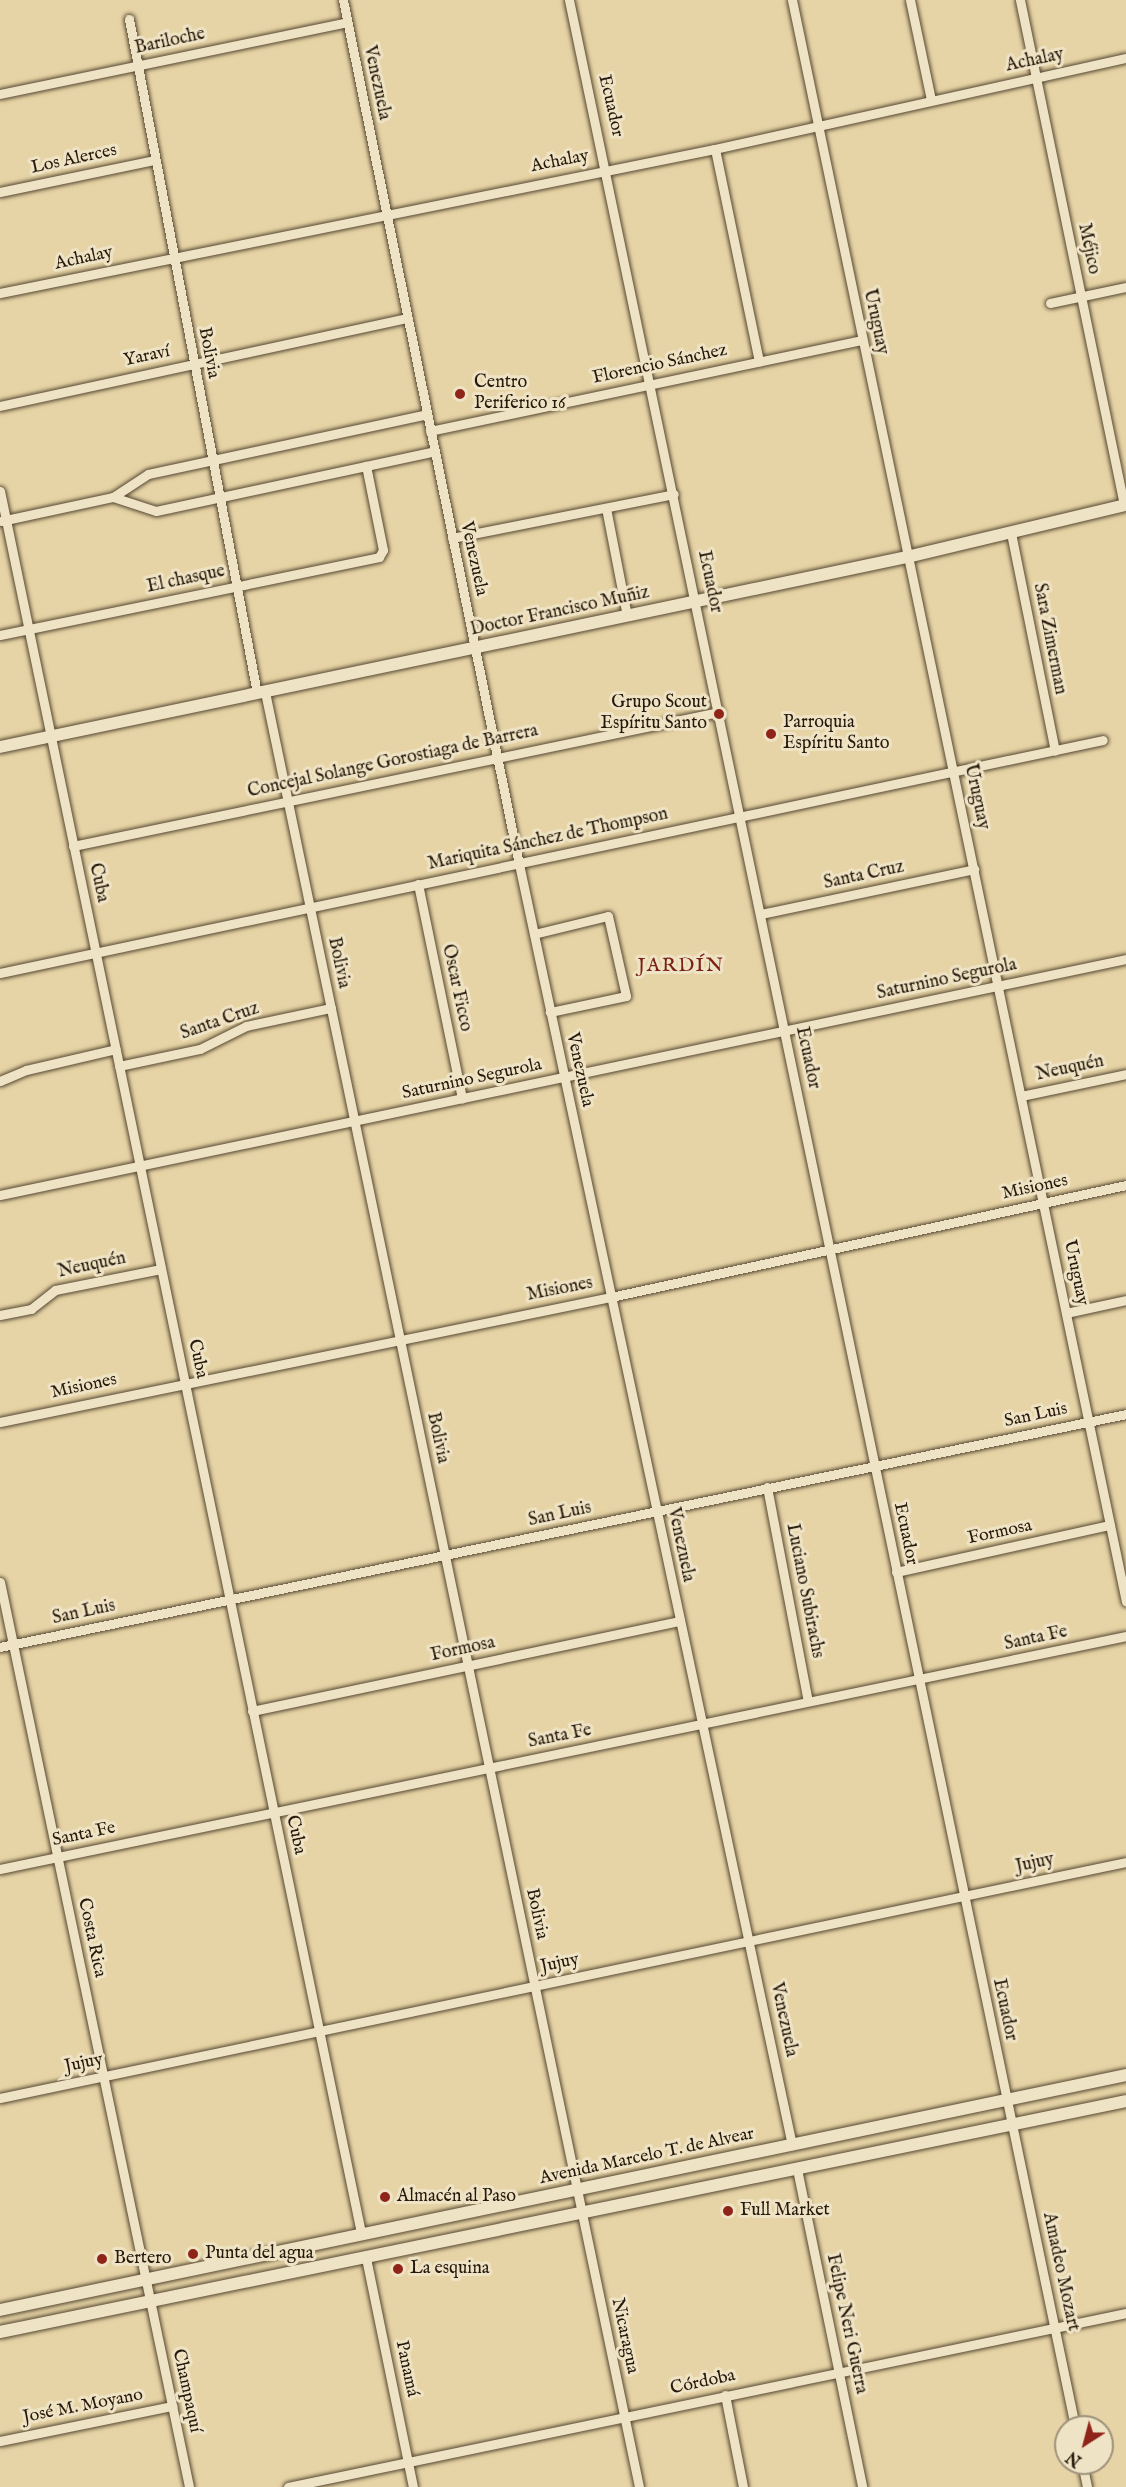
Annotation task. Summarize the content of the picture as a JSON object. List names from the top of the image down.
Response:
{
  "streets": {
    "main road": ["Doctor Francisco Muñiz", "Avenida Marcelo T. de Alvear"],
    "street": [
      "Bariloche",
      "Achalay",
      "Venezuela",
      "Ecuador",
      "Los Alerces",
      "Méjico",
      "Uruguay",
      "Bolivia",
      "Yaraví",
      "Florencio Sánchez",
      "El chasque",
      "Sara Zimerman",
      "Concejal Solange Gorostiaga de Barrera",
      "Mariquita Sánchez de Thompson",
      "Santa Cruz",
      "Cuba",
      "Saturnino Segurola",
      "Oscar Ficco",
      "Neuquén",
      "Misiones",
      "San Luis",
      "Formosa",
      "Luciano Subirachs",
      "Santa Fe",
      "Jujuy",
      "Costa Rica",
      "Amadeo Mozart",
      "Felipe Neri Guerra",
      "Nicaragua",
      "Panamá",
      "Córdoba",
      "Champaquí",
      "José M. Moyano"
    ]
  },
  "crossings": [
    ["Bariloche", "Venezuela"],
    ["Bariloche", "Bolivia"],
    ["Achalay", "Venezuela"],
    ["Achalay", "Ecuador"],
    ["Achalay", "Méjico"],
    ["Achalay", "Uruguay"],
    ["Achalay", "Bolivia"],
    ["Venezuela", "Yaraví"],
    ["Venezuela", "Florencio Sánchez"],
    ["Venezuela", "Doctor Francisco Muñiz"],
    ["Venezuela", "Concejal Solange Gorostiaga de Barrera"],
    ["Venezuela", "Mariquita Sánchez de Thompson"],
    ["Venezuela", "Saturnino Segurola"],
    ["Venezuela", "Misiones"],
    ["Venezuela", "San Luis"],
    ["Venezuela", "Formosa"],
    ["Venezuela", "Santa Fe"],
    ["Venezuela", "Jujuy"],
    ["Venezuela", "Avenida Marcelo T. de Alvear"],
    ["Ecuador", "Florencio Sánchez"],
    ["Ecuador", "Doctor Francisco Muñiz"],
    ["Ecuador", "Concejal Solange Gorostiaga de Barrera"],
    ["Ecuador", "Mariquita Sánchez de Thompson"],
    ["Ecuador", "Santa Cruz"],
    ["Ecuador", "Saturnino Segurola"],
    ["Ecuador", "Misiones"],
    ["Ecuador", "San Luis"],
    ["Ecuador", "Formosa"],
    ["Ecuador", "Santa Fe"],
    ["Ecuador", "Jujuy"],
    ["Ecuador", "Avenida Marcelo T. de Alvear"],
    ["Ecuador", "Amadeo Mozart"],
    ["Los Alerces", "Bolivia"],
    ["Méjico", "Doctor Francisco Muñiz"],
    ["Uruguay", "Florencio Sánchez"],
    ["Uruguay", "Doctor Francisco Muñiz"],
    ["Uruguay", "Mariquita Sánchez de Thompson"],
    ["Uruguay", "Santa Cruz"],
    ["Uruguay", "Saturnino Segurola"],
    ["Uruguay", "Neuquén"],
    ["Uruguay", "Misiones"],
    ["Uruguay", "San Luis"],
    ["Uruguay", "Formosa"],
    ["Bolivia", "Yaraví"],
    ["Bolivia", "El chasque"],
    ["Bolivia", "Doctor Francisco Muñiz"],
    ["Bolivia", "Concejal Solange Gorostiaga de Barrera"],
    ["Bolivia", "Mariquita Sánchez de Thompson"],
    ["Bolivia", "Santa Cruz"],
    ["Bolivia", "Saturnino Segurola"],
    ["Bolivia", "Misiones"],
    ["Bolivia", "San Luis"],
    ["Bolivia", "Formosa"],
    ["Bolivia", "Santa Fe"],
    ["Bolivia", "Jujuy"],
    ["Bolivia", "Avenida Marcelo T. de Alvear"],
    ["Bolivia", "Nicaragua"],
    ["El chasque", "Cuba"],
    ["Doctor Francisco Muñiz", "Sara Zimerman"],
    ["Doctor Francisco Muñiz", "Cuba"],
    ["Sara Zimerman", "Mariquita Sánchez de Thompson"],
    ["Concejal Solange Gorostiaga de Barrera", "Cuba"],
    ["Mariquita Sánchez de Thompson", "Cuba"],
    ["Mariquita Sánchez de Thompson", "Oscar Ficco"],
    ["Santa Cruz", "Cuba"],
    ["Cuba", "Saturnino Segurola"],
    ["Cuba", "Neuquén"],
    ["Cuba", "Misiones"],
    ["Cuba", "San Luis"],
    ["Cuba", "Formosa"],
    ["Cuba", "Santa Fe"],
    ["Cuba", "Jujuy"],
    ["Cuba", "Avenida Marcelo T. de Alvear"],
    ["Saturnino Segurola", "Oscar Ficco"],
    ["San Luis", "Luciano Subirachs"],
    ["San Luis", "Costa Rica"],
    ["Luciano Subirachs", "Santa Fe"],
    ["Santa Fe", "Costa Rica"],
    ["Jujuy", "Costa Rica"],
    ["Costa Rica", "Avenida Marcelo T. de Alvear"],
    ["Costa Rica", "Champaquí"],
    ["Avenida Marcelo T. de Alvear", "Nicaragua"],
    ["Amadeo Mozart", "Córdoba"],
    ["Felipe Neri Guerra", "Córdoba"],
    ["Nicaragua", "Córdoba"],
    ["Panamá", "Córdoba"],
    ["Champaquí", "José M. Moyano"]
  ],
  "districts": ["JARDÍN"],
  "places": [
    "Centro Periferico 16",
    "Grupo Scout Espíritu Santo",
    "Parroquia Espíritu Santo",
    "Almacén al Paso",
    "Full Market",
    "Punta del agua",
    "Bertero",
    "La esquina"
  ],
  "north": "bottom left"
}
